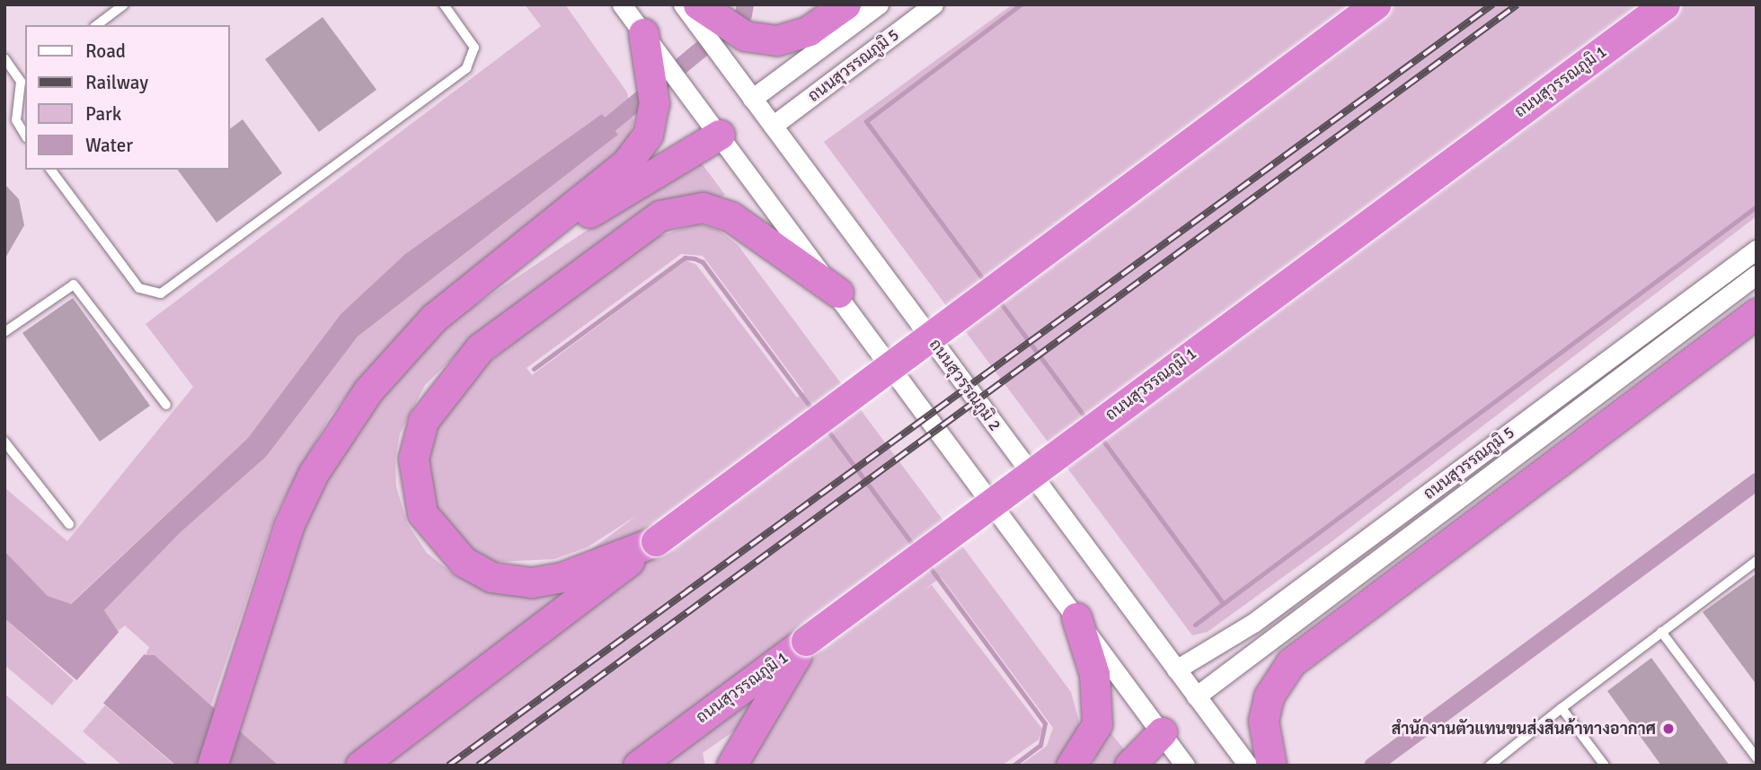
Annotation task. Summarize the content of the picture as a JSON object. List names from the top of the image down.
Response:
{
  "streets": {
    "highway": ["ถนนสุวรรณภูมิ 1"],
    "street": ["ถนนสุวรรณภูมิ 5", "ถนนสุวรรณภูมิ 2"]
  },
  "crossings": [
    ["ถนนสุวรรณภูมิ 5", "ถนนสุวรรณภูมิ 2"]
  ],
  "places": ["สำนักงานตัวแทนขนส่งสินค้าทางอากาศ"],
  "legend": [
    "Road",
    "Railway",
    "Park",
    "Water"
  ]
}
